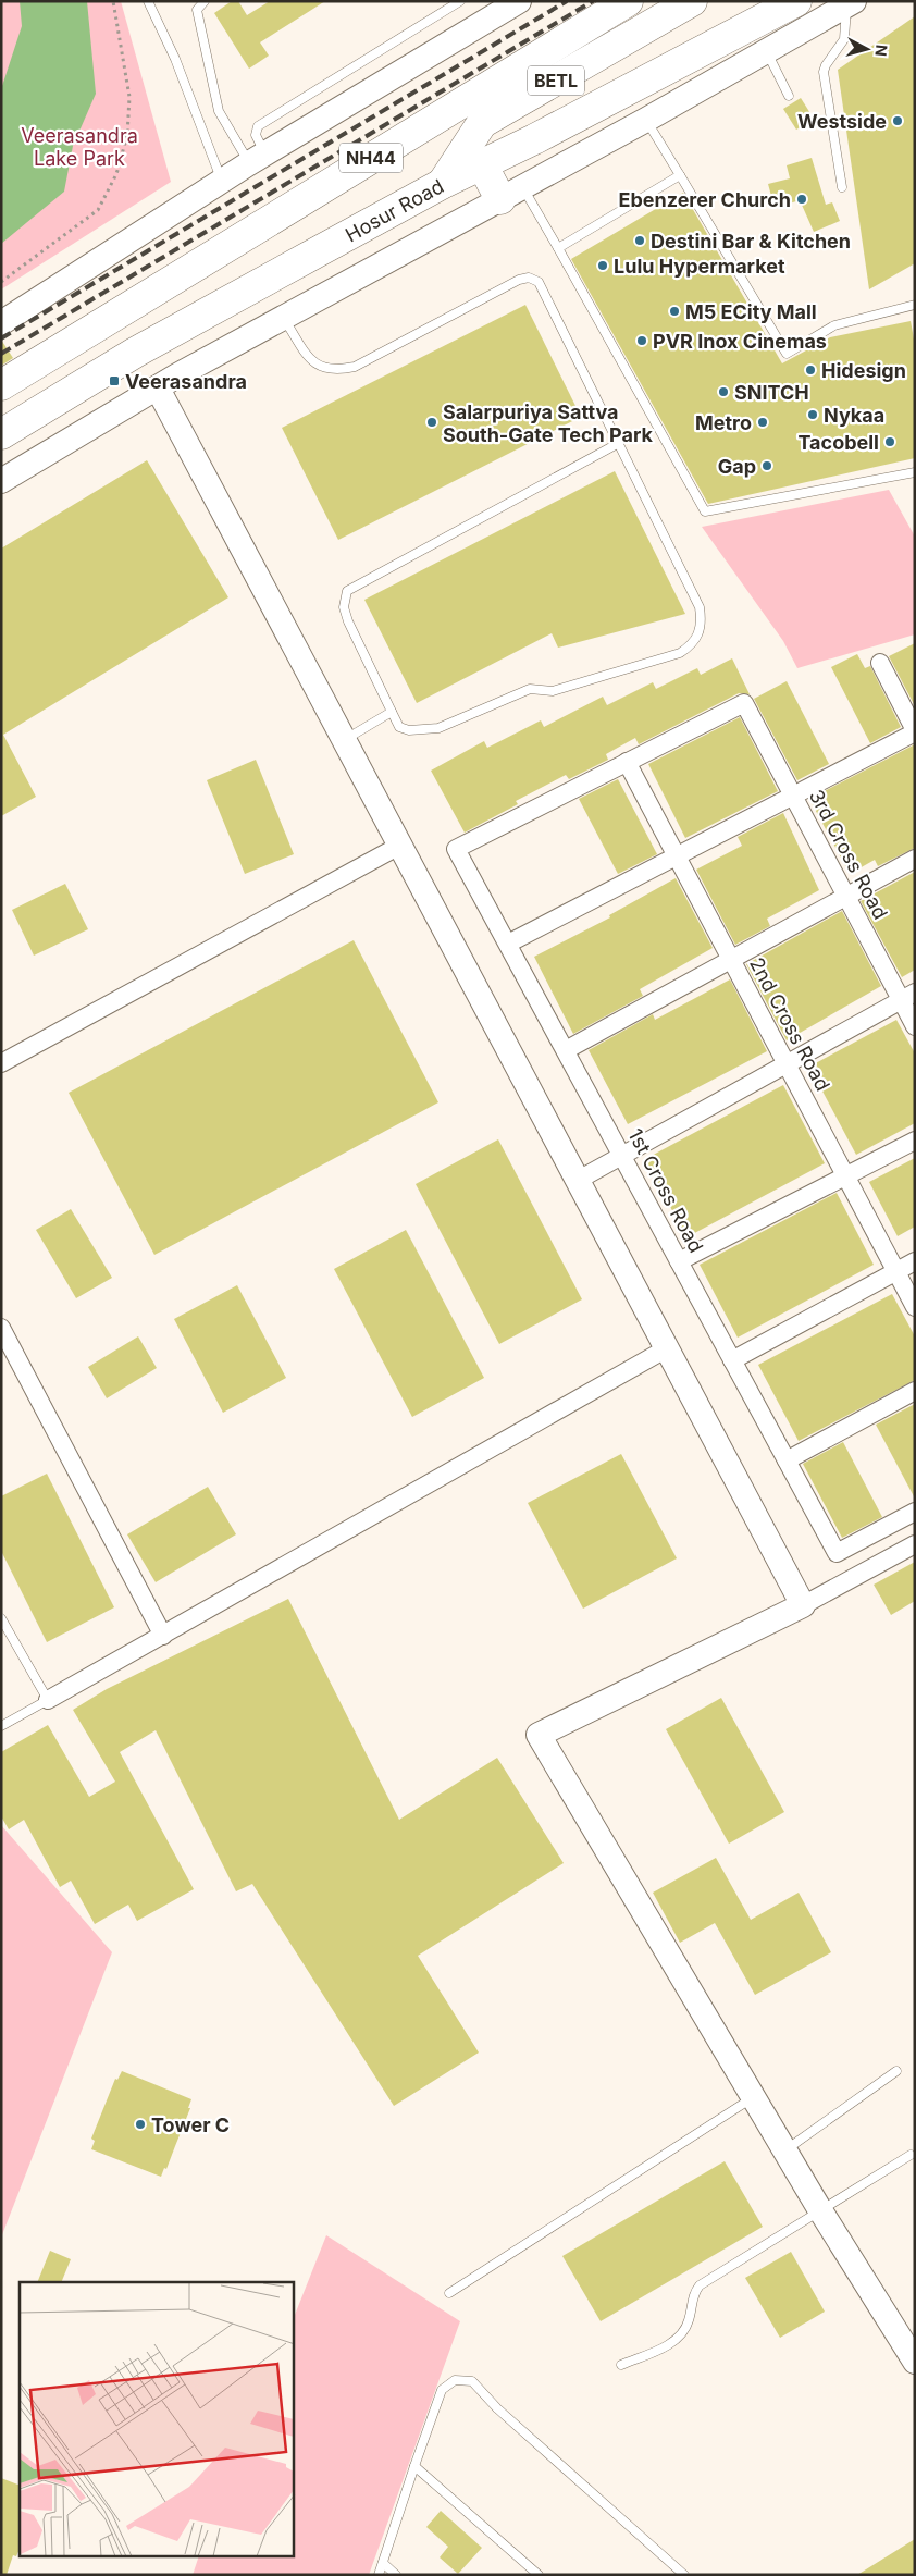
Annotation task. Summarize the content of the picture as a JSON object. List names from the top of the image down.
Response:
{
  "streets": {
    "highway": ["BETL", "NH44", "Hosur Road"],
    "street": ["3rd Cross Road", "2nd Cross Road", "1st Cross Road"]
  },
  "crossings": [
    ["BETL", "Hosur Road"],
    ["3rd Cross Road", "2nd Cross Road"],
    ["3rd Cross Road", "1st Cross Road"],
    ["2nd Cross Road", "1st Cross Road"]
  ],
  "parks": ["Veerasandra Lake Park"],
  "places": {
    "other": [
      "Westside",
      "Ebenzerer Church",
      "Destini Bar & Kitchen",
      "Lulu Hypermarket",
      "M5 ECity Mall",
      "PVR Inox Cinemas",
      "Hidesign",
      "SNITCH",
      "Nykaa",
      "Salarpuriya Sattva South-Gate Tech Park",
      "Metro",
      "Tacobell",
      "Gap",
      "Tower C"
    ],
    "transit": ["Veerasandra"]
  },
  "north": "right"
}
